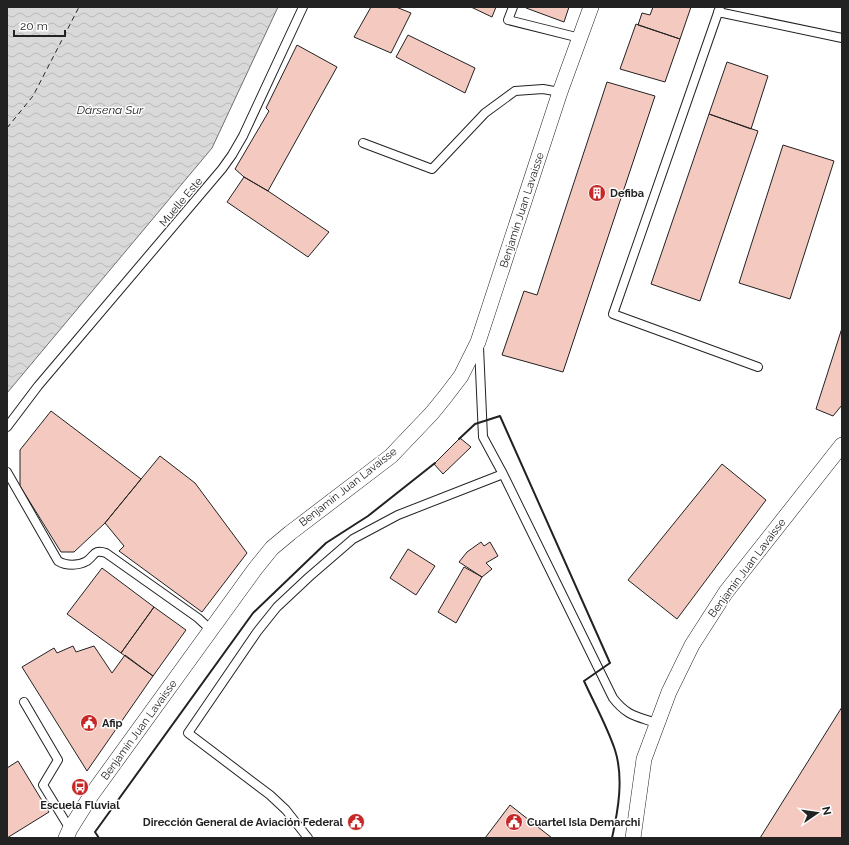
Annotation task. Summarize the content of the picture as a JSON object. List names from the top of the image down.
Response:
{
  "streets": {
    "street": ["Benjamín Juan Lavaisse"],
    "lane": ["Muelle Este"]
  },
  "water": ["Dársena Sur"],
  "places": {
    "building": ["Defiba"],
    "public building": ["Afip", "Dirección General de Aviación Federal", "Cuartel Isla Demarchi"],
    "bus stop": ["Escuela Fluvial"]
  },
  "scale_bar": "20 m",
  "north": "right"
}
